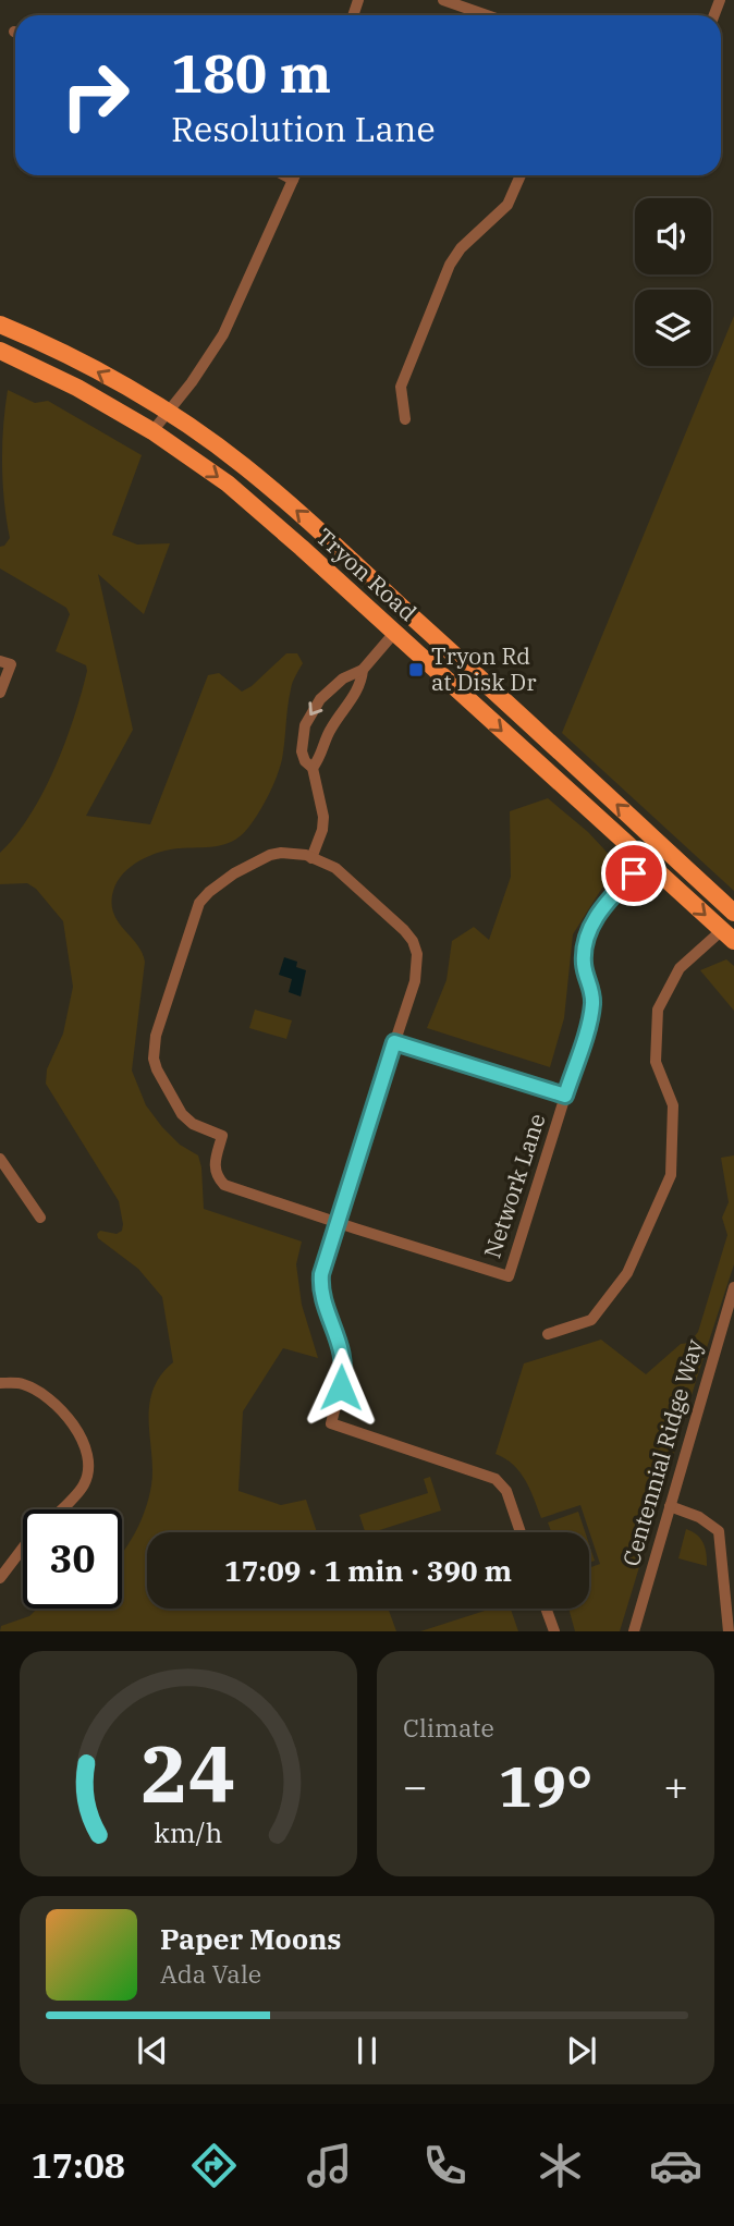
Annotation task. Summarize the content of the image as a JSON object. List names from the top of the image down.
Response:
{
  "streets": {
    "main road": ["Tryon Road"],
    "street": ["Network Lane", "Centennial Ridge Way"]
  },
  "crossings": [
    ["Tryon Road", "Network Lane"]
  ],
  "places": {
    "transit": ["Tryon Rd at Disk Dr"]
  },
  "page": {
    "turn": ["180 m", "Resolution Lane"],
    "limit": "30",
    "trip": "17:09 · 1 min · 390 m",
    "tile": "Climate",
    "heat": ["−", "19°", "+"],
    "song": ["Paper Moons", "Ada Vale"],
    "tabs": "17:08",
    "gauge": ["24", "km/h"]
  }
}
